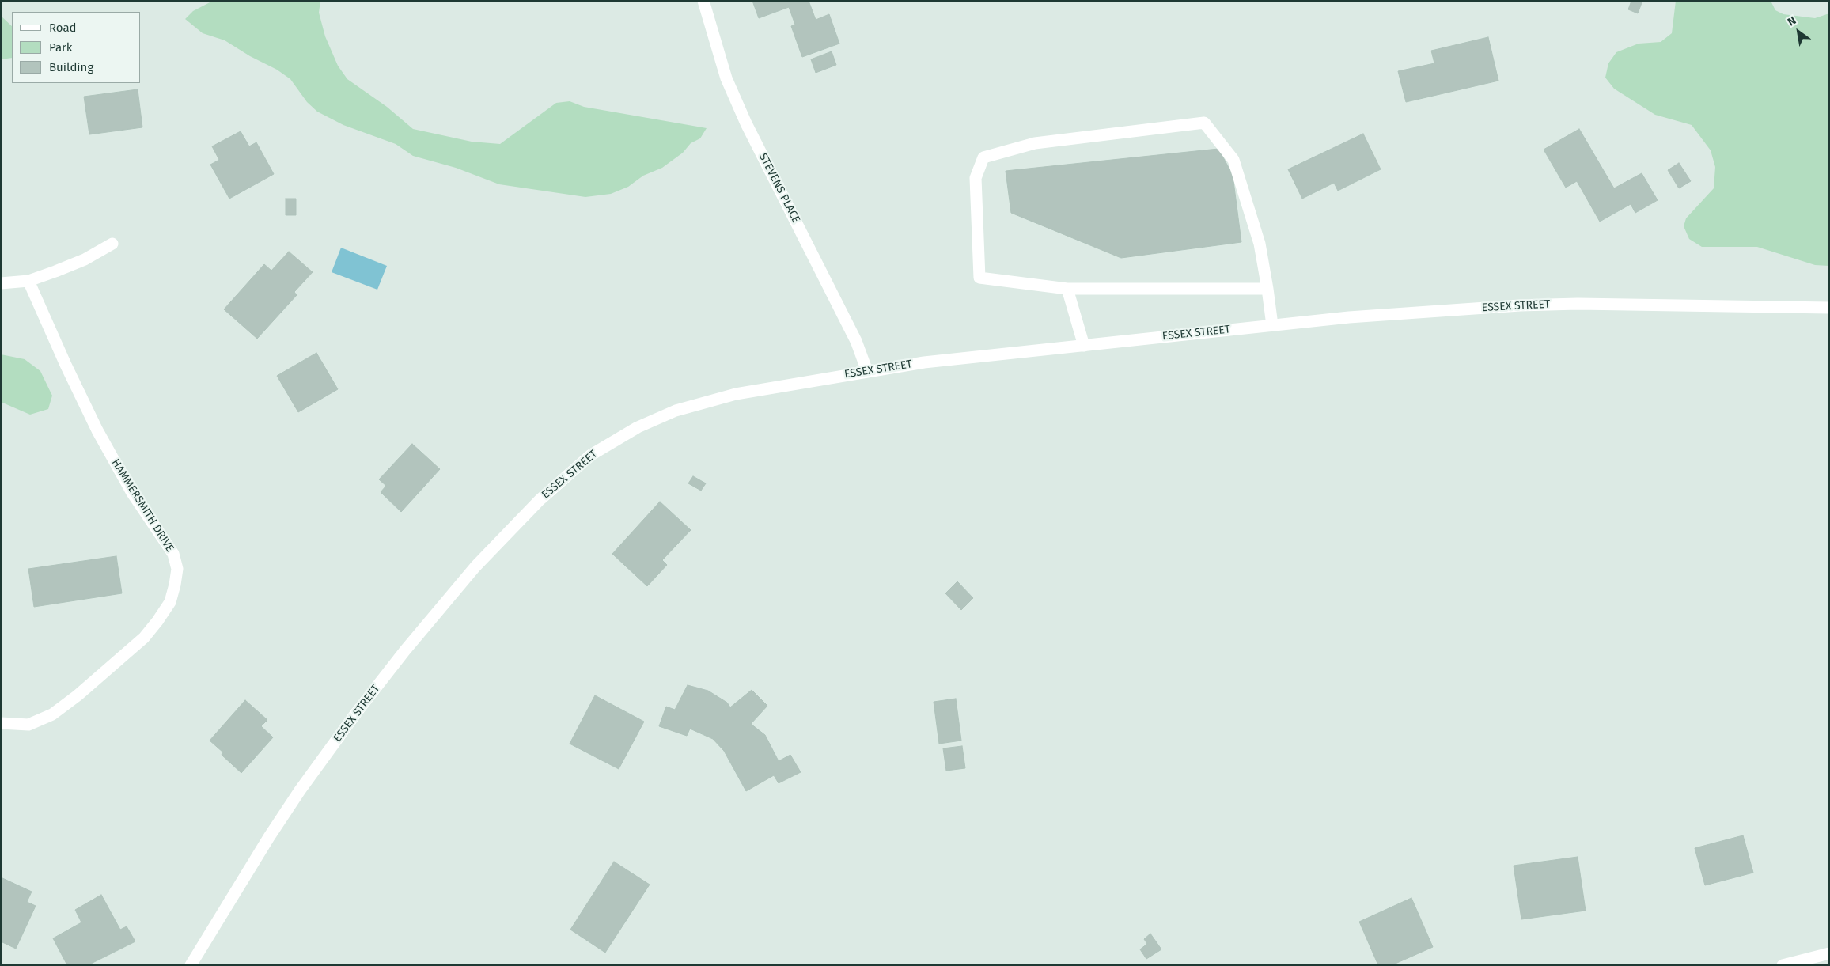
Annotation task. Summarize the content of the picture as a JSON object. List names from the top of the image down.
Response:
{
  "streets": {
    "main road": ["STEVENS PLACE", "ESSEX STREET", "HAMMERSMITH DRIVE"]
  },
  "crossings": [
    ["STEVENS PLACE", "ESSEX STREET"]
  ],
  "legend": ["Road", "Park", "Building"],
  "north": "top left"
}
